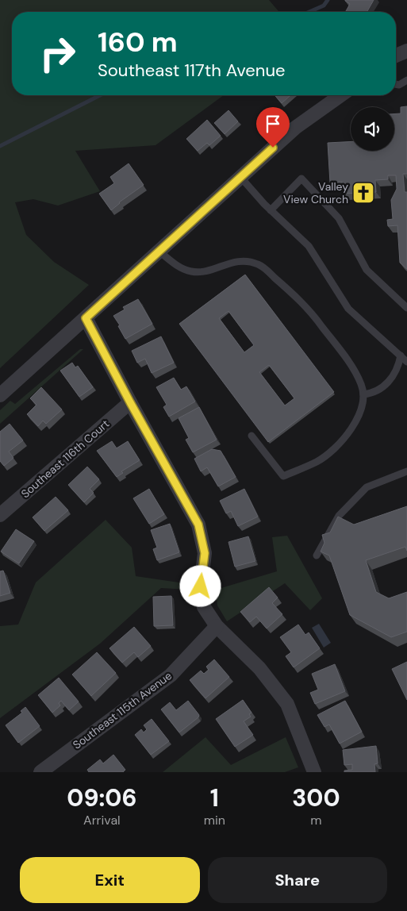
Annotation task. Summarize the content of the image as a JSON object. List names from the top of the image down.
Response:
{
  "streets": {
    "street": ["Southeast 116th Court", "Southeast 115th Avenue"]
  },
  "places": {
    "church": ["Valley View Church"]
  },
  "page": {
    "turn": ["160 m", "Southeast 117th Avenue"],
    "eta": [
      "09:06",
      "Arrival",
      "1",
      "min",
      "300",
      "m"
    ],
    "buttons": ["Exit", "Share"]
  }
}
